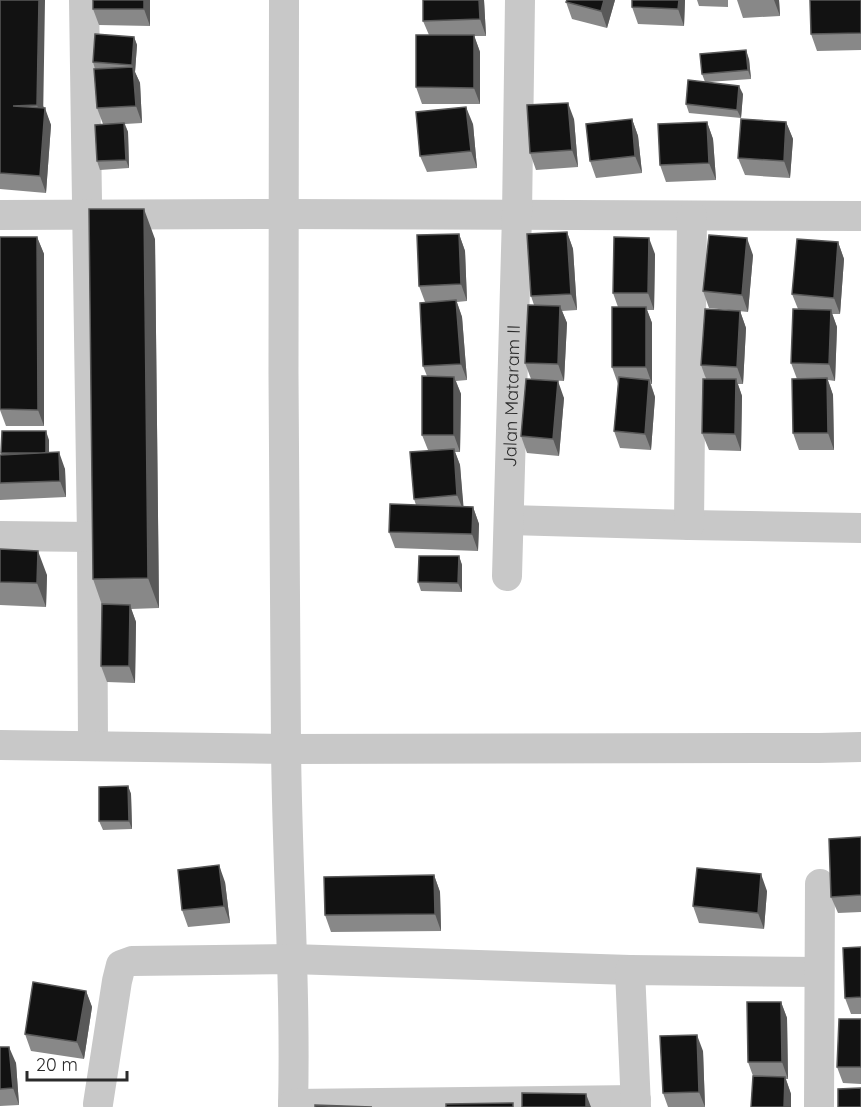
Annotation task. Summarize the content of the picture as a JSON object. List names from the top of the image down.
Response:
{
  "streets": {
    "street": ["Jalan Mataram II"]
  },
  "scale_bar": "20 m"
}
